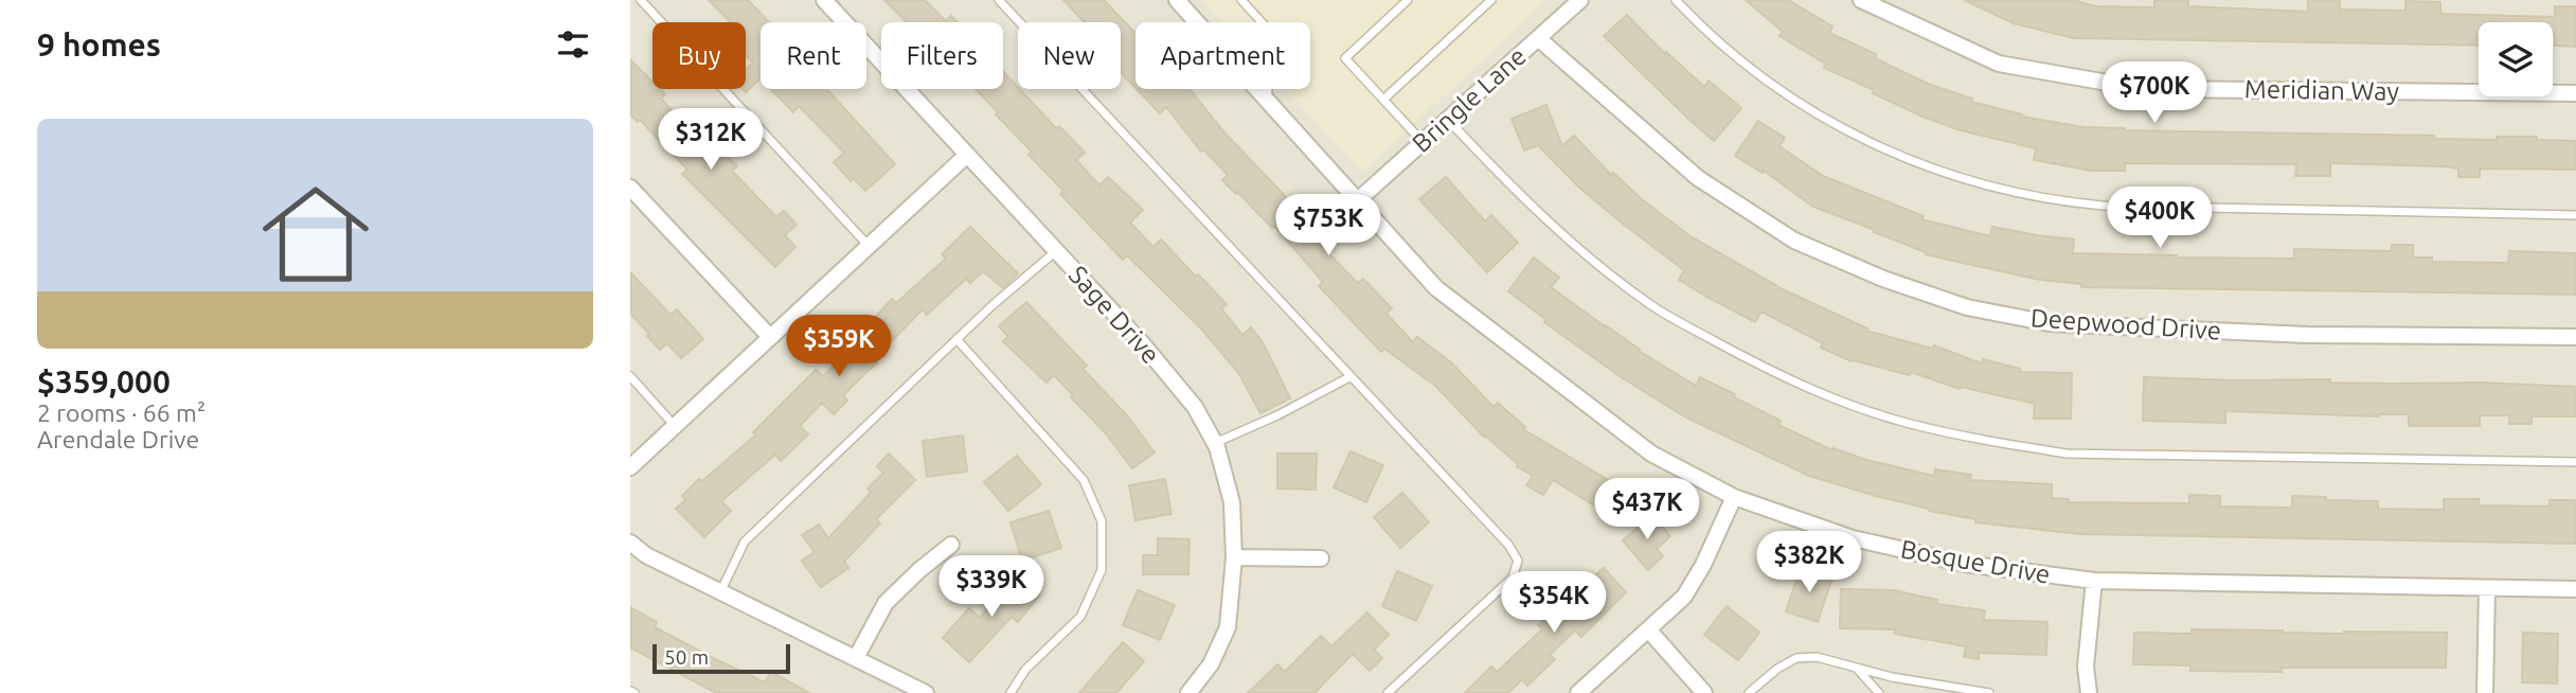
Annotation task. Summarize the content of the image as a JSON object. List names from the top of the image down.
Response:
{
  "streets": {
    "street": [
      "Meridian Way",
      "Bringle Lane",
      "Sage Drive",
      "Deepwood Drive",
      "Bosque Drive"
    ]
  },
  "crossings": [
    ["Bringle Lane", "Deepwood Drive"],
    ["Bringle Lane", "Bosque Drive"]
  ],
  "scale_bar": "50 m",
  "page": {
    "heading": "9 homes",
    "chip": [
      "Buy",
      "Rent",
      "Filters",
      "New",
      "Apartment"
    ],
    "price": [
      "$700K",
      "$312K",
      "$400K",
      "$753K",
      "$359K",
      "$437K",
      "$382K",
      "$339K",
      "$354K"
    ],
    "list": [
      {
        "name": "$359,000",
        "note": "2 rooms · 66 m² · Arendale Drive"
      }
    ],
    "scale": "50 m"
  }
}
